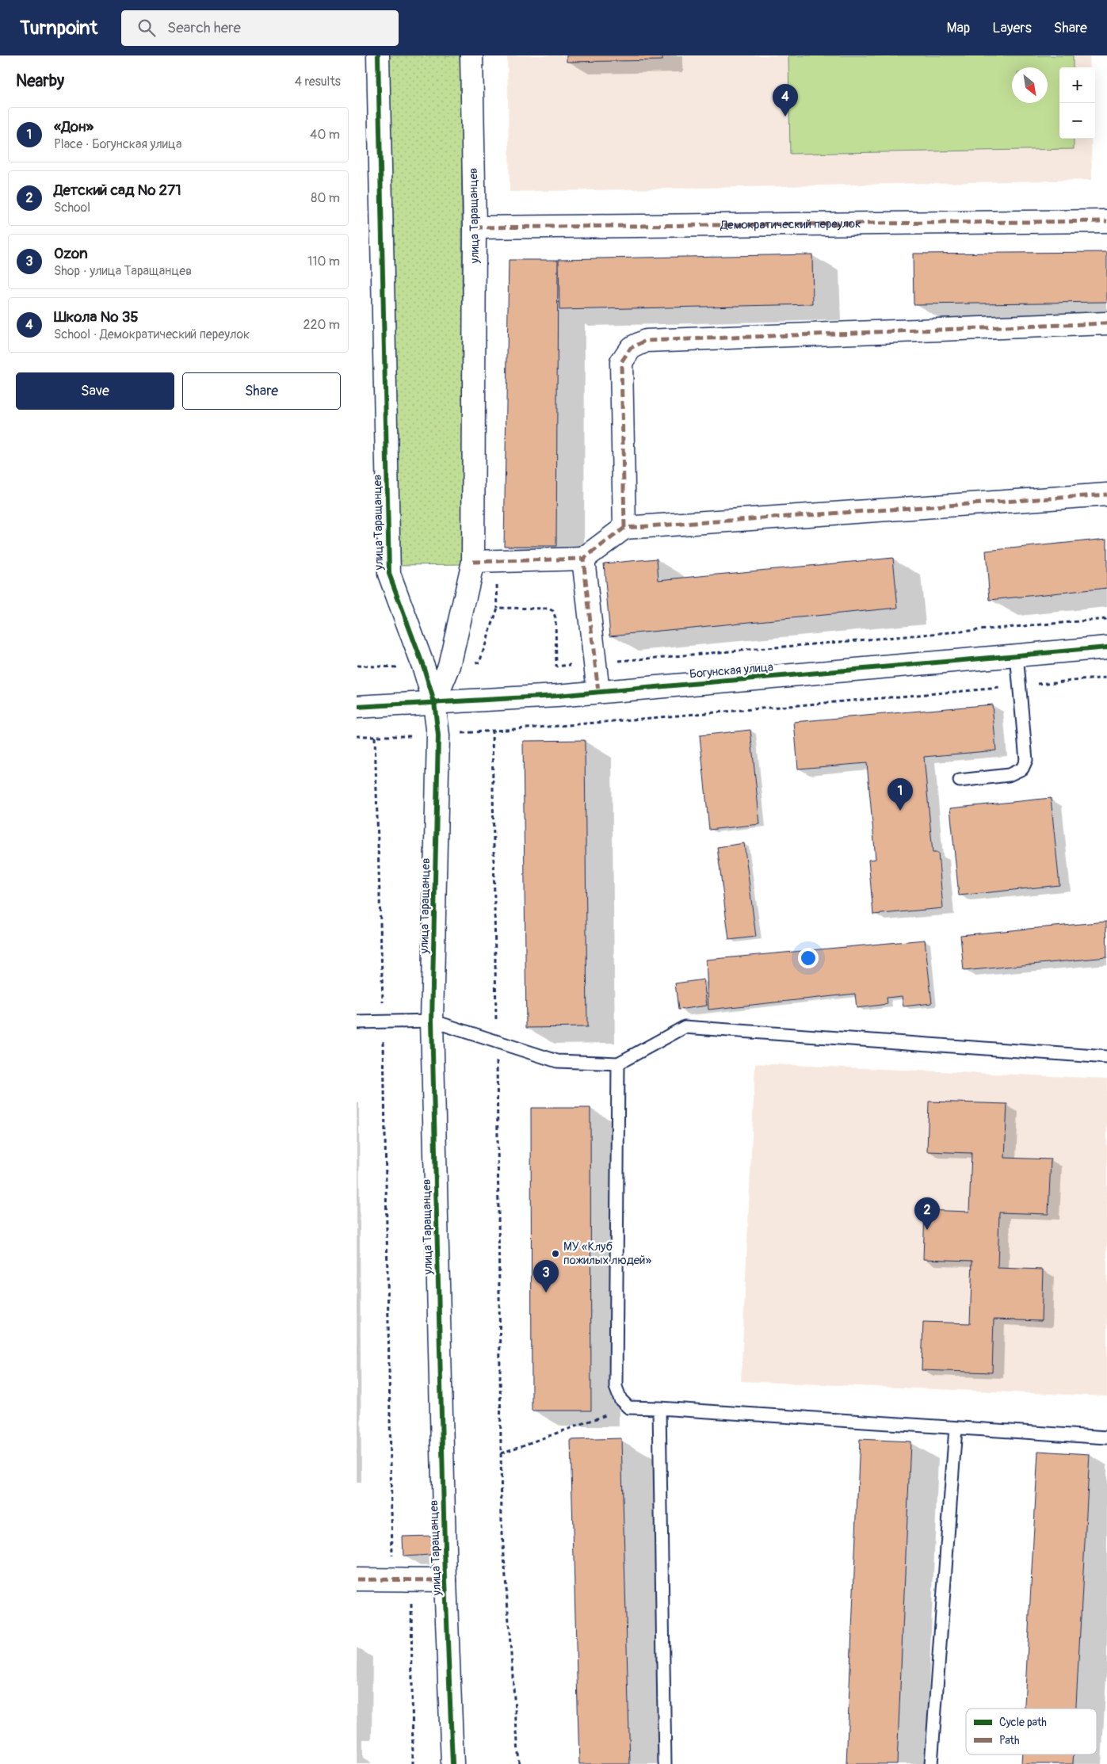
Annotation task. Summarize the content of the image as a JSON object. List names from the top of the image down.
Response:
{
  "streets": {
    "street": ["улица Таращанцев", "Демократический переулок", "Богунская улица"]
  },
  "crossings": [
    ["улица Таращанцев", "Демократический переулок"],
    ["улица Таращанцев", "Богунская улица"]
  ],
  "places": ["МУ «Клуб пожилых людей»"],
  "legend": ["Cycle path", "Path"],
  "north": "bottom right",
  "page": {
    "header": "Turnpoint",
    "search": "Search here",
    "nav": ["Map", "Layers", "Share"],
    "heading": ["Nearby", "4 results"],
    "map_buttons": ["+", "−"],
    "pins": [
      "4",
      "1",
      "2",
      "3"
    ],
    "list": [
      {
        "mark": "1",
        "name": "«Дон»",
        "note": "Place · Богунская улица",
        "value": "40 m"
      },
      {
        "mark": "2",
        "name": "Детский сад № 271",
        "note": "School",
        "value": "80 m"
      },
      {
        "mark": "3",
        "name": "Ozon",
        "note": "Shop · улица Таращанцев",
        "value": "110 m"
      },
      {
        "mark": "4",
        "name": "Школа № 35",
        "note": "School · Демократический переулок",
        "value": "220 m"
      }
    ],
    "buttons": ["Save", "Share"]
  }
}
